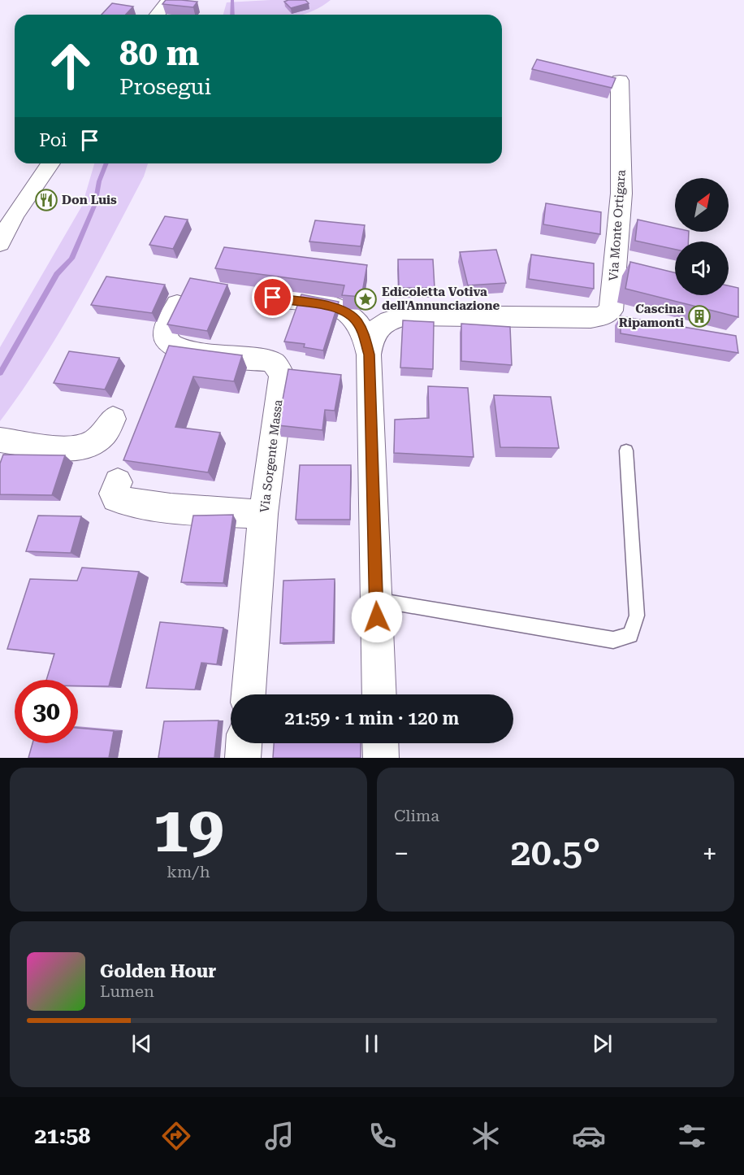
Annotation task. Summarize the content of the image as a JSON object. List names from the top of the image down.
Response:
{
  "streets": {
    "street": ["Via Monte Ortigara", "Via Sorgente Massa"]
  },
  "places": {
    "restaurant": ["Don Luis"],
    "place": ["Edicoletta Votiva dell'Annunciazione"],
    "building": ["Cascina Ripamonti"]
  },
  "north": "top right",
  "page": {
    "turn": ["80 m", "Prosegui"],
    "then": "Poi",
    "limit": "30",
    "trip": "21:59 · 1 min · 120 m",
    "tile": [
      ["19", "km/h"],
      "Clima"
    ],
    "heat": ["−", "20.5°", "+"],
    "song": ["Golden Hour", "Lumen"],
    "tabs": "21:58"
  }
}
